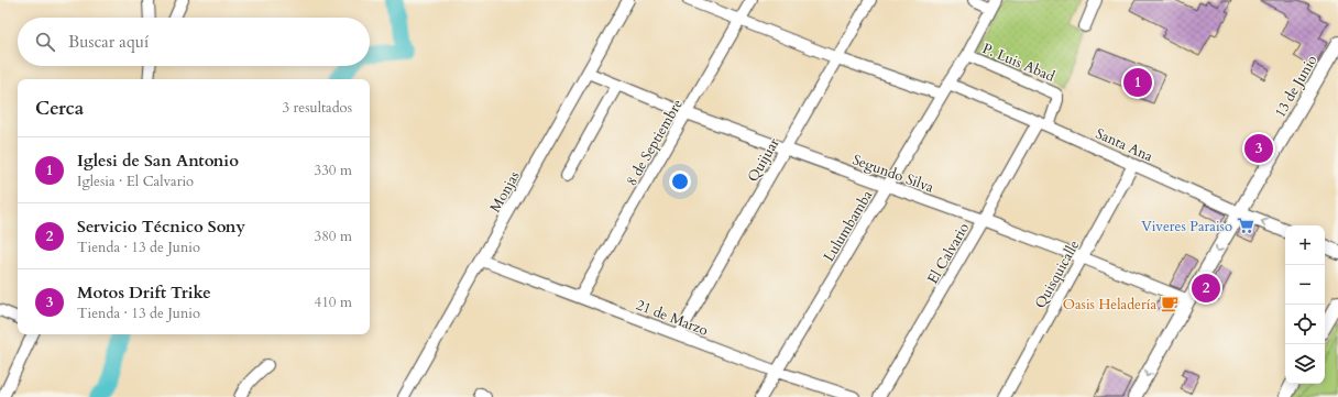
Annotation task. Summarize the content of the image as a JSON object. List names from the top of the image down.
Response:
{
  "streets": {
    "main road": ["13 de Junio", "Santa Ana"],
    "street": [
      "P. Luis Abad",
      "8 de Septiembre",
      "Quijuar",
      "Segundo Silva",
      "Monjas",
      "Lulumbamba",
      "El Calvario",
      "Quisquicalle",
      "21 de Marzo"
    ]
  },
  "crossings": [
    ["P. Luis Abad", "Lulumbamba"],
    ["P. Luis Abad", "El Calvario"],
    ["13 de Junio", "Santa Ana"],
    ["13 de Junio", "Segundo Silva"],
    ["8 de Septiembre", "Segundo Silva"],
    ["8 de Septiembre", "21 de Marzo"],
    ["Santa Ana", "Lulumbamba"],
    ["Santa Ana", "El Calvario"],
    ["Santa Ana", "Quisquicalle"],
    ["Quijuar", "Segundo Silva"],
    ["Quijuar", "21 de Marzo"],
    ["Segundo Silva", "Monjas"],
    ["Segundo Silva", "Lulumbamba"],
    ["Segundo Silva", "El Calvario"],
    ["Segundo Silva", "Quisquicalle"],
    ["Monjas", "21 de Marzo"],
    ["Lulumbamba", "21 de Marzo"]
  ],
  "one_way": ["13 de Junio"],
  "places": {
    "supermarket": ["Viveres Paraiso"],
    "cafe": ["Oasis Heladería"]
  },
  "page": {
    "search": "Buscar aquí",
    "pins": ["1", "3", "2"],
    "heading": ["Cerca", "3 resultados"],
    "list": [
      {
        "mark": "1",
        "name": "Iglesi de San Antonio",
        "note": "Iglesia · El Calvario",
        "value": "330 m"
      },
      {
        "mark": "2",
        "name": "Servicio Técnico Sony",
        "note": "Tienda · 13 de Junio",
        "value": "380 m"
      },
      {
        "mark": "3",
        "name": "Motos Drift Trike",
        "note": "Tienda · 13 de Junio",
        "value": "410 m"
      }
    ],
    "map_buttons": ["+", "−"]
  }
}
